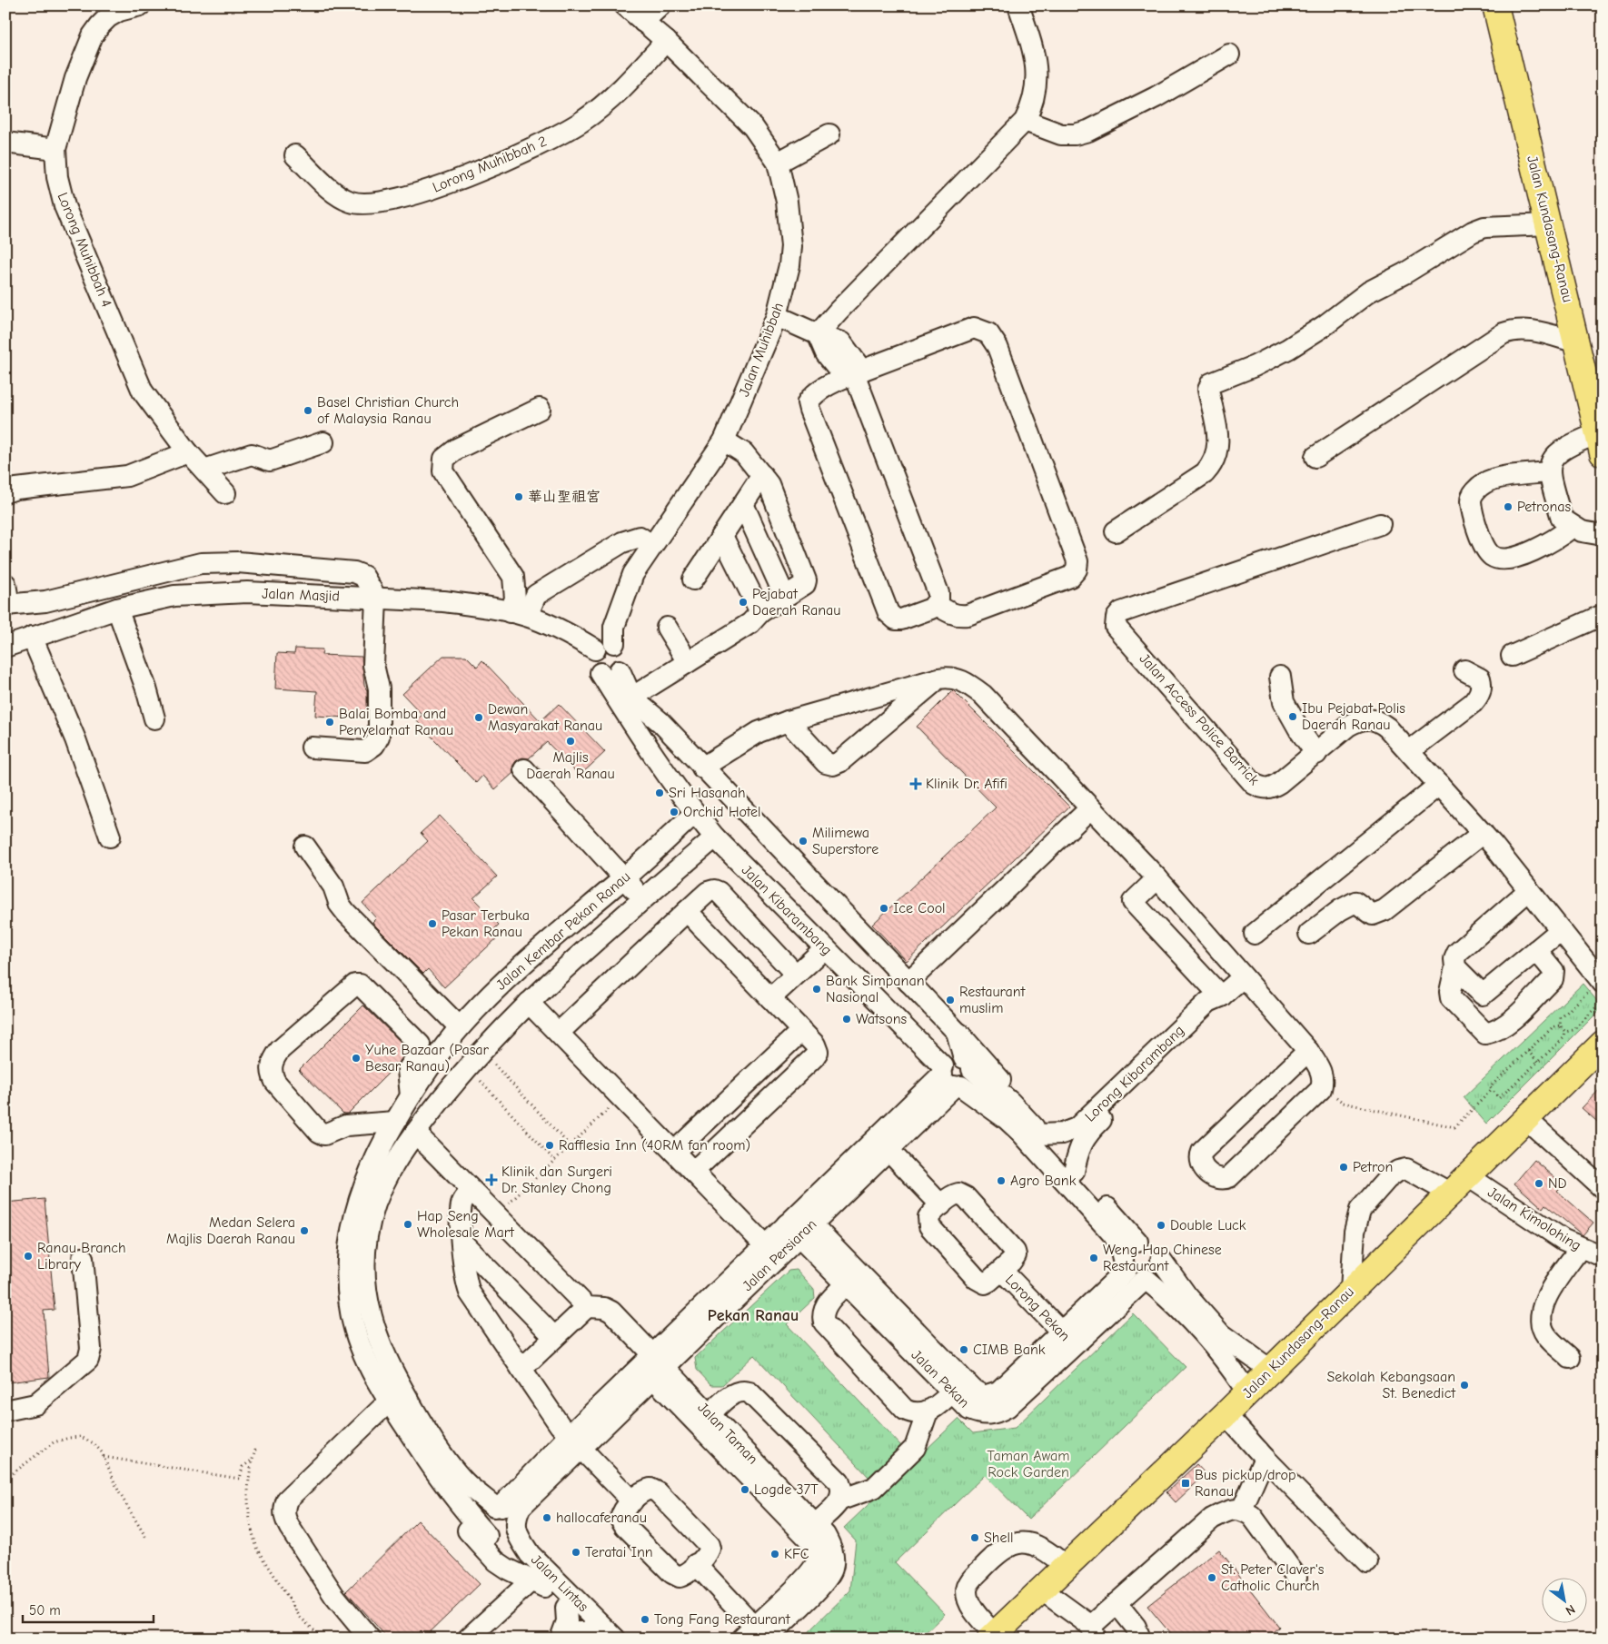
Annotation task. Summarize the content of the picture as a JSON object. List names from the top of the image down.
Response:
{
  "streets": {
    "highway": ["Jalan Kundasang-Ranau"],
    "street": [
      "Lorong Muhibbah 2",
      "Lorong Muhibbah 4",
      "Jalan Muhibbah",
      "Jalan Masjid",
      "Jalan Access Police Barrick",
      "Jalan Kibarambang",
      "Jalan Kembar Pekan Ranau",
      "Lorong Kibarambang",
      "Jalan Kimolohing",
      "Jalan Persiaran",
      "Lorong Pekan",
      "Jalan Pekan",
      "Jalan Taman",
      "Jalan Lintas"
    ]
  },
  "crossings": [
    ["Lorong Muhibbah 2", "Jalan Muhibbah"],
    ["Jalan Kundasang-Ranau", "Jalan Kimolohing"],
    ["Jalan Muhibbah", "Jalan Masjid"],
    ["Jalan Muhibbah", "Jalan Kibarambang"],
    ["Jalan Masjid", "Jalan Kibarambang"],
    ["Jalan Kibarambang", "Jalan Kembar Pekan Ranau"],
    ["Jalan Kibarambang", "Jalan Persiaran"],
    ["Jalan Kibarambang", "Jalan Pekan"],
    ["Jalan Kembar Pekan Ranau", "Jalan Persiaran"],
    ["Jalan Kembar Pekan Ranau", "Jalan Lintas"],
    ["Jalan Persiaran", "Jalan Pekan"],
    ["Jalan Persiaran", "Jalan Taman"],
    ["Jalan Persiaran", "Jalan Lintas"],
    ["Lorong Pekan", "Jalan Pekan"]
  ],
  "districts": ["Pekan Ranau"],
  "parks": ["Taman Awam Rock Garden"],
  "places": {
    "other": [
      "Basel Christian Church of Malaysia Ranau",
      "華山聖祖宮",
      "Petronas",
      "Pejabat Daerah Ranau",
      "Ibu Pejabat Polis Daerah Ranau",
      "Dewan Masyarakat Ranau",
      "Balai Bomba and Penyelamat Ranau",
      "Majlis Daerah Ranau",
      "Sri Hasanah",
      "Orchid Hotel",
      "Milimewa Superstore",
      "Ice Cool",
      "Pasar Terbuka Pekan Ranau",
      "Bank Simpanan Nasional",
      "Restaurant muslim",
      "Watsons",
      "Yuhe Bazaar (Pasar Besar Ranau)",
      "Rafflesia Inn (40RM fan room)",
      "Petron",
      "Agro Bank",
      "ND",
      "Hap Seng Wholesale Mart",
      "Double Luck",
      "Medan Selera Majlis Daerah Ranau",
      "Ranau Branch Library",
      "Weng Hap Chinese Restaurant",
      "CIMB Bank",
      "Sekolah Kebangsaan St. Benedict",
      "Logde 37T",
      "hallocaferanau",
      "Shell",
      "Teratai Inn",
      "KFC",
      "St. Peter Claver's Catholic Church",
      "Tong Fang Restaurant"
    ],
    "health": ["Klinik Dr. Afifi", "Klinik dan Surgeri Dr. Stanley Chong"],
    "transit": ["Bus pickup/drop Ranau"]
  },
  "scale_bar": "50 m",
  "north": "bottom right"
}
